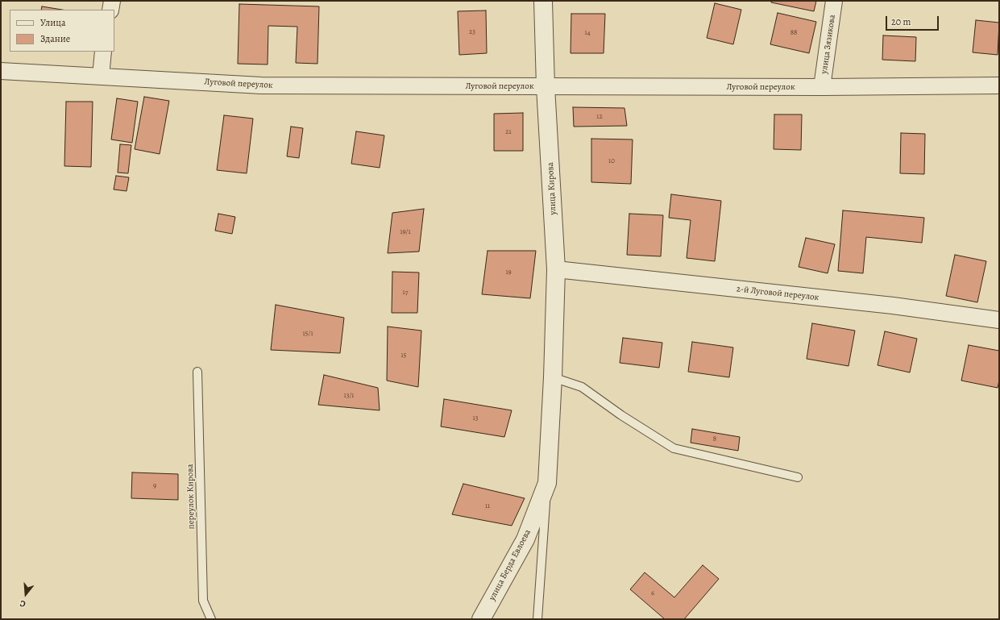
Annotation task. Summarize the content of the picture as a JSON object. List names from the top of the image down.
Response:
{
  "streets": {
    "street": [
      "улица Зязикова",
      "Луговой переулок",
      "улица Кирова",
      "2-й Луговой переулок",
      "улица Берда Евлоева"
    ],
    "lane": ["переулок Кирова"]
  },
  "crossings": [
    ["улица Зязикова", "Луговой переулок"],
    ["Луговой переулок", "улица Кирова"],
    ["улица Кирова", "2-й Луговой переулок"],
    ["улица Кирова", "улица Берда Евлоева"]
  ],
  "house_numbers": [
    "23",
    "14",
    "88",
    "12",
    "21",
    "10",
    "19/1",
    "19",
    "17",
    "15/1",
    "15",
    "13/1",
    "13",
    "8",
    "9",
    "11",
    "6"
  ],
  "legend": ["Улица", "Здание"],
  "scale_bar": "20 m",
  "north": "bottom"
}
